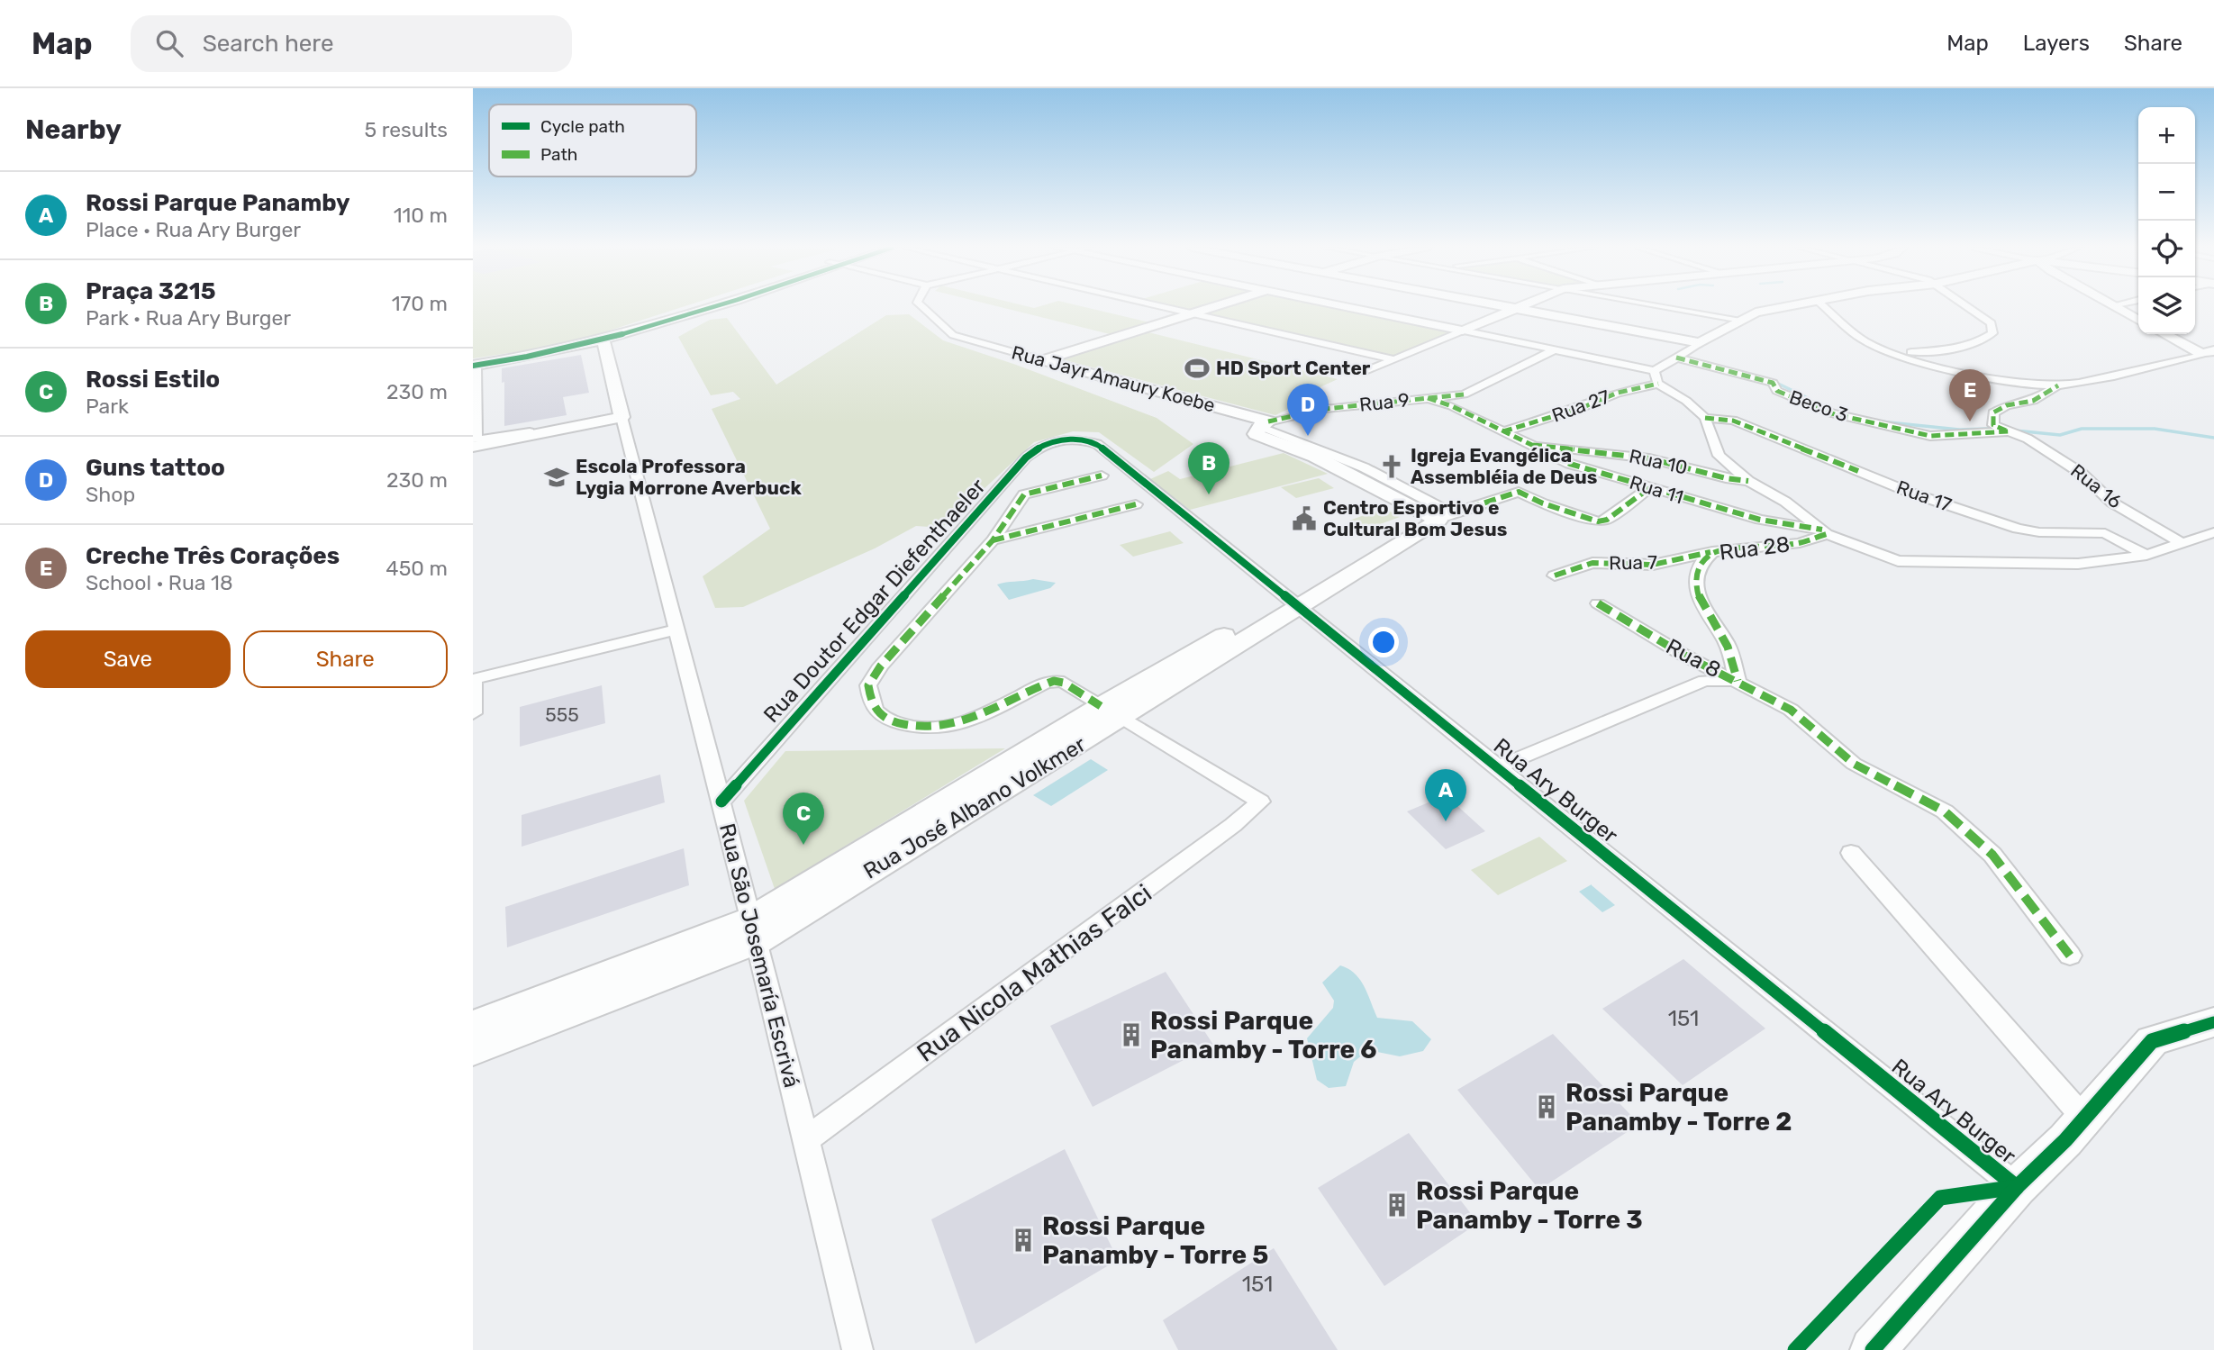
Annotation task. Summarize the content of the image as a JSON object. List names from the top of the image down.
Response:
{
  "streets": {
    "street": [
      "Rua Jayr Amaury Koebe",
      "Rua 9",
      "Rua 27",
      "Beco 3",
      "Rua 10",
      "Rua 16",
      "Rua 11",
      "Rua 17",
      "Rua 28",
      "Rua 7",
      "Rua Doutor Edgar Diefenthaeler",
      "Rua 8",
      "Rua Ary Burger",
      "Rua José Albano Volkmer",
      "Rua São Josemaría Escrivá",
      "Rua Nicola Mathias Falci"
    ]
  },
  "crossings": [
    ["Rua Jayr Amaury Koebe", "Rua 9"],
    ["Rua 9", "Rua 11"],
    ["Rua 27", "Rua 11"],
    ["Beco 3", "Rua 16"],
    ["Rua 10", "Rua 11"],
    ["Rua 11", "Rua 28"],
    ["Rua 28", "Rua 7"],
    ["Rua 28", "Rua 8"],
    ["Rua Doutor Edgar Diefenthaeler", "Rua Ary Burger"],
    ["Rua Doutor Edgar Diefenthaeler", "Rua São Josemaría Escrivá"],
    ["Rua Ary Burger", "Rua José Albano Volkmer"],
    ["Rua José Albano Volkmer", "Rua São Josemaría Escrivá"],
    ["Rua José Albano Volkmer", "Rua Nicola Mathias Falci"],
    ["Rua São Josemaría Escrivá", "Rua Nicola Mathias Falci"]
  ],
  "places": {
    "sports": ["HD Sport Center"],
    "church": ["Igreja Evangélica Assembléia de Deus"],
    "school or university": ["Escola Professora Lygia Morrone Averbuck"],
    "public building": ["Centro Esportivo e Cultural Bom Jesus"],
    "building": [
      "Rossi Parque Panamby - Torre 6",
      "Rossi Parque Panamby - Torre 2",
      "Rossi Parque Panamby - Torre 3",
      "Rossi Parque Panamby - Torre 5"
    ]
  },
  "house_numbers": ["555", "151", "151"],
  "legend": ["Cycle path", "Path"],
  "page": {
    "header": "Map",
    "search": "Search here",
    "nav": ["Map", "Layers", "Share"],
    "heading": ["Nearby", "5 results"],
    "map_buttons": ["+", "−"],
    "list": [
      {
        "mark": "A",
        "name": "Rossi Parque Panamby",
        "note": "Place · Rua Ary Burger",
        "value": "110 m"
      },
      {
        "mark": "B",
        "name": "Praça 3215",
        "note": "Park · Rua Ary Burger",
        "value": "170 m"
      },
      {
        "mark": "C",
        "name": "Rossi Estilo",
        "note": "Park",
        "value": "230 m"
      },
      {
        "mark": "D",
        "name": "Guns tattoo",
        "note": "Shop",
        "value": "230 m"
      },
      {
        "mark": "E",
        "name": "Creche Três Corações",
        "note": "School · Rua 18",
        "value": "450 m"
      }
    ],
    "pins": [
      "E",
      "D",
      "B",
      "A",
      "C"
    ],
    "buttons": ["Save", "Share"]
  }
}
